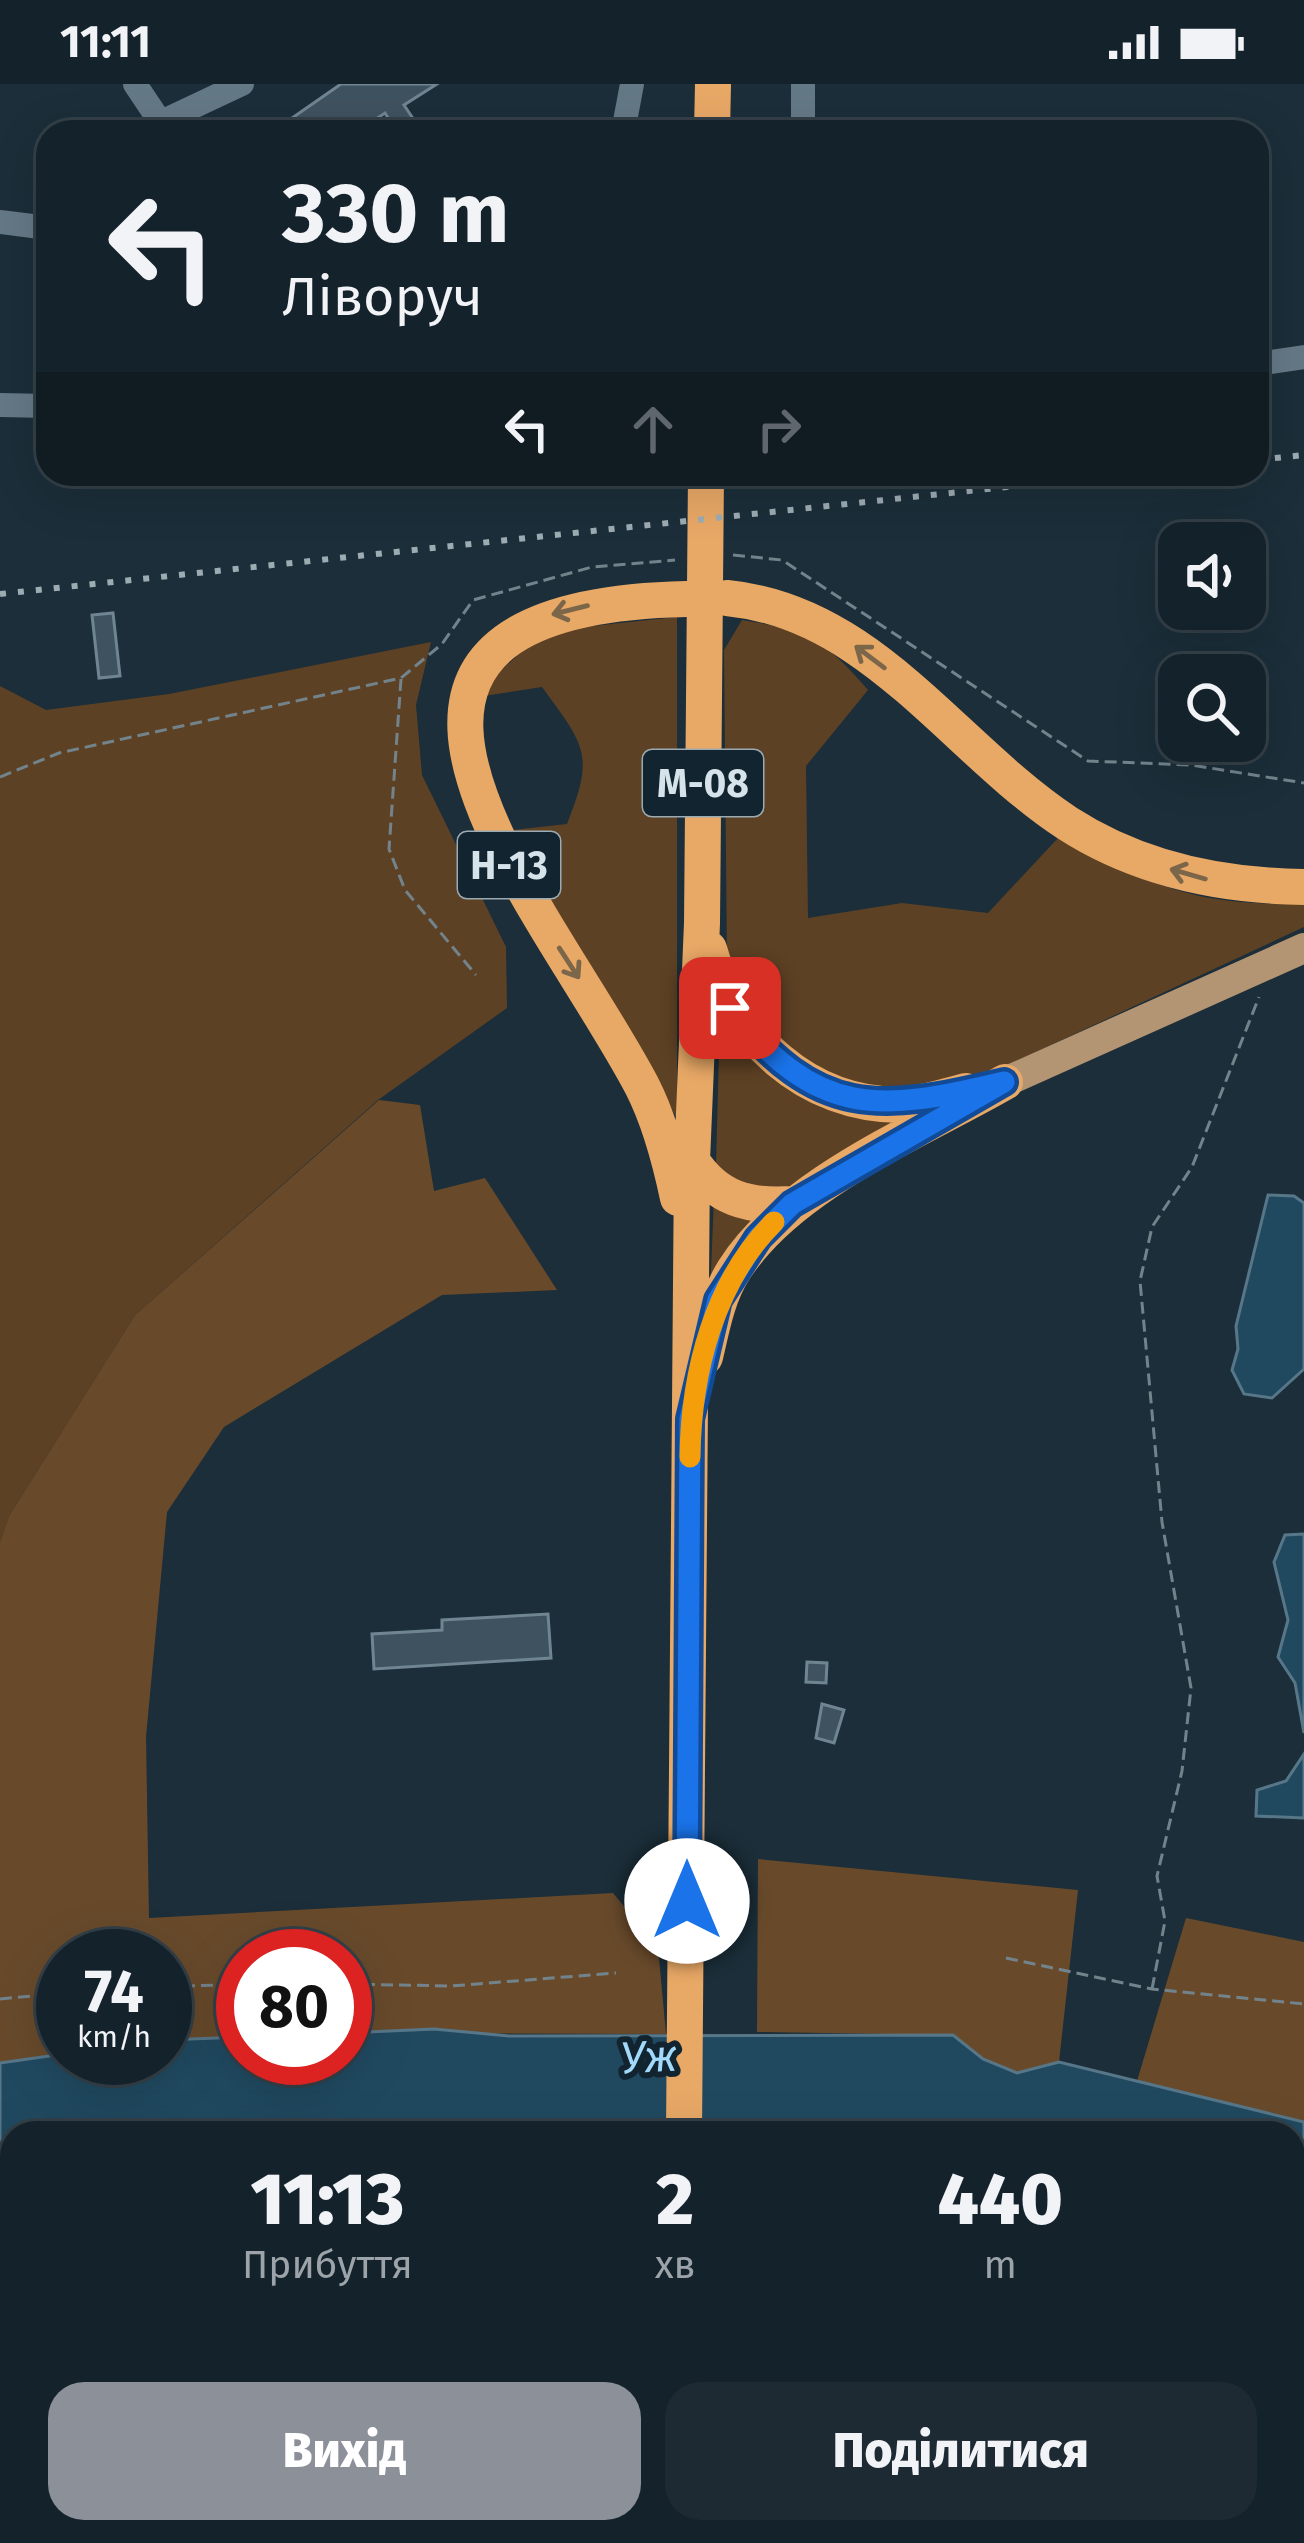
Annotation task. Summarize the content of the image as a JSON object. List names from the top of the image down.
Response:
{
  "streets": {
    "highway": ["М-08", "Н-13"]
  },
  "crossings": [
    ["М-08", "Н-13"]
  ],
  "water": ["Уж"],
  "page": {
    "status": "11:11",
    "turn": ["330 m", "Ліворуч"],
    "speed": "74 km/h",
    "limit": "80",
    "eta": [
      "11:13",
      "Прибуття",
      "2",
      "хв",
      "440",
      "m"
    ],
    "buttons": ["Вихід", "Поділитися"]
  }
}
